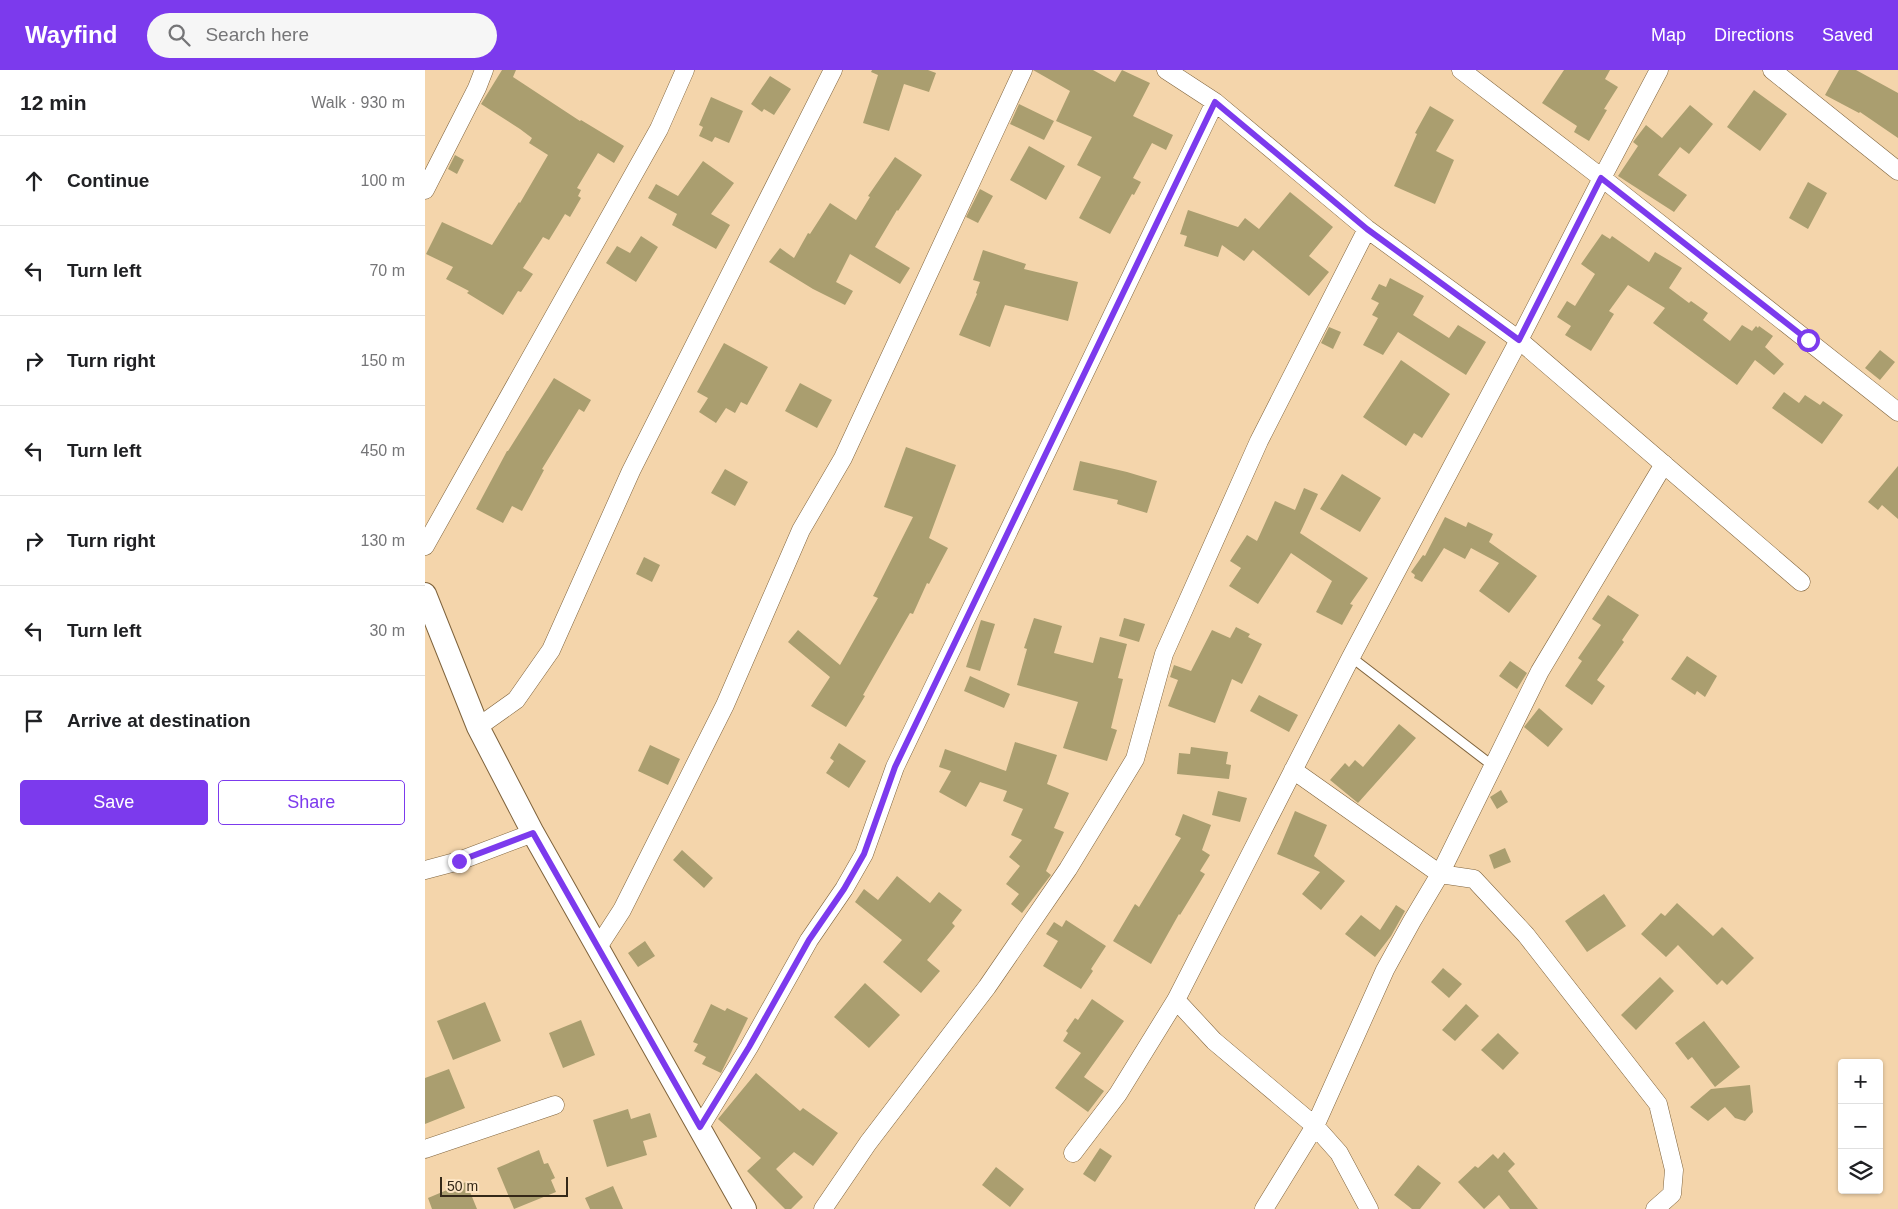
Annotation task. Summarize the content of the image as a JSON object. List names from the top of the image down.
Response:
{
  "scale_bar": "50 m",
  "page": {
    "header": "Wayfind",
    "search": "Search here",
    "nav": ["Map", "Directions", "Saved"],
    "heading": ["12 min", "Walk · 930 m"],
    "list": [
      ["Continue", "100 m"],
      ["Turn left", "70 m"],
      ["Turn right", "150 m"],
      ["Turn left", "450 m"],
      ["Turn right", "130 m"],
      ["Turn left", "30 m"],
      "Arrive at destination"
    ],
    "buttons": ["Save", "Share"],
    "map_buttons": ["+", "−"],
    "scale": "50 m"
  }
}
